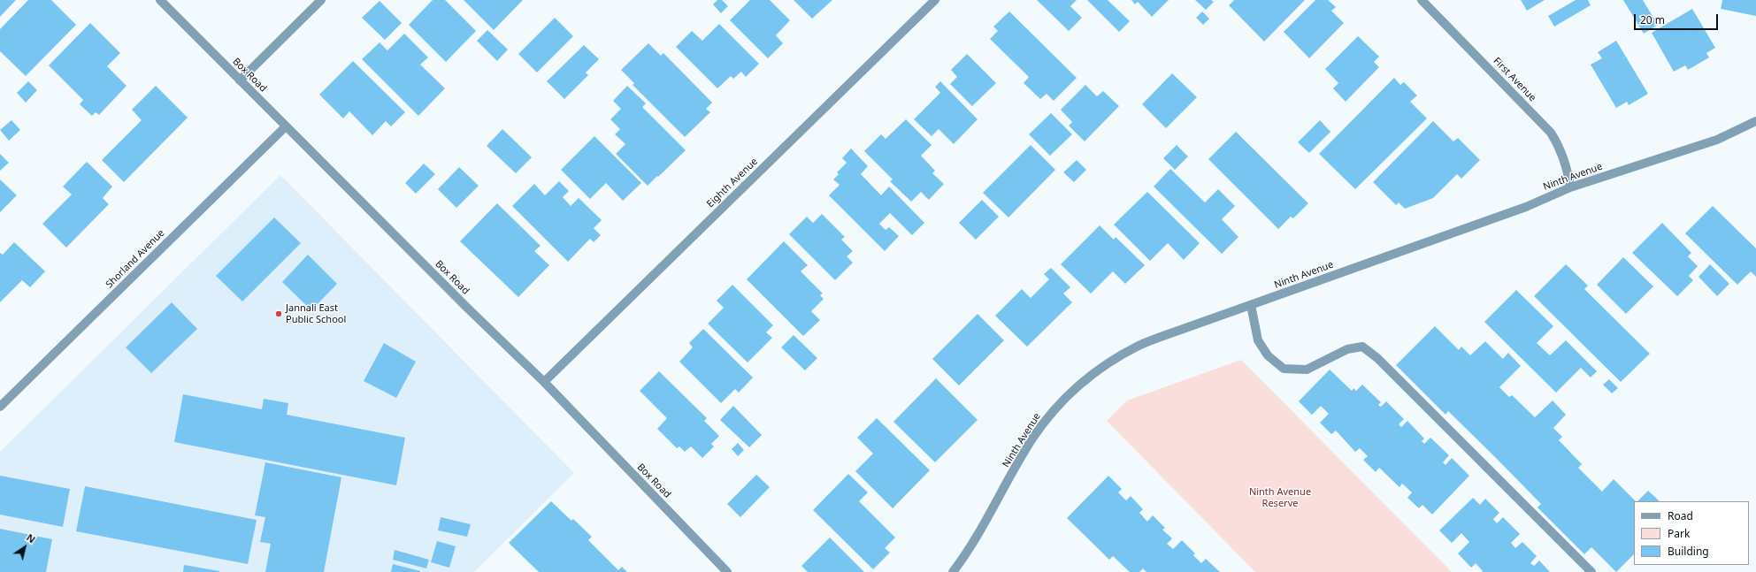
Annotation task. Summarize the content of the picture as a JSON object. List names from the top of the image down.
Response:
{
  "streets": {
    "street": [
      "Box Road",
      "First Avenue",
      "Ninth Avenue",
      "Eighth Avenue",
      "Shorland Avenue"
    ]
  },
  "crossings": [
    ["Box Road", "Eighth Avenue"],
    ["Box Road", "Shorland Avenue"],
    ["First Avenue", "Ninth Avenue"]
  ],
  "parks": ["Ninth Avenue Reserve"],
  "places": ["Jannali East Public School"],
  "legend": ["Road", "Park", "Building"],
  "scale_bar": "20 m",
  "north": "top right"
}
